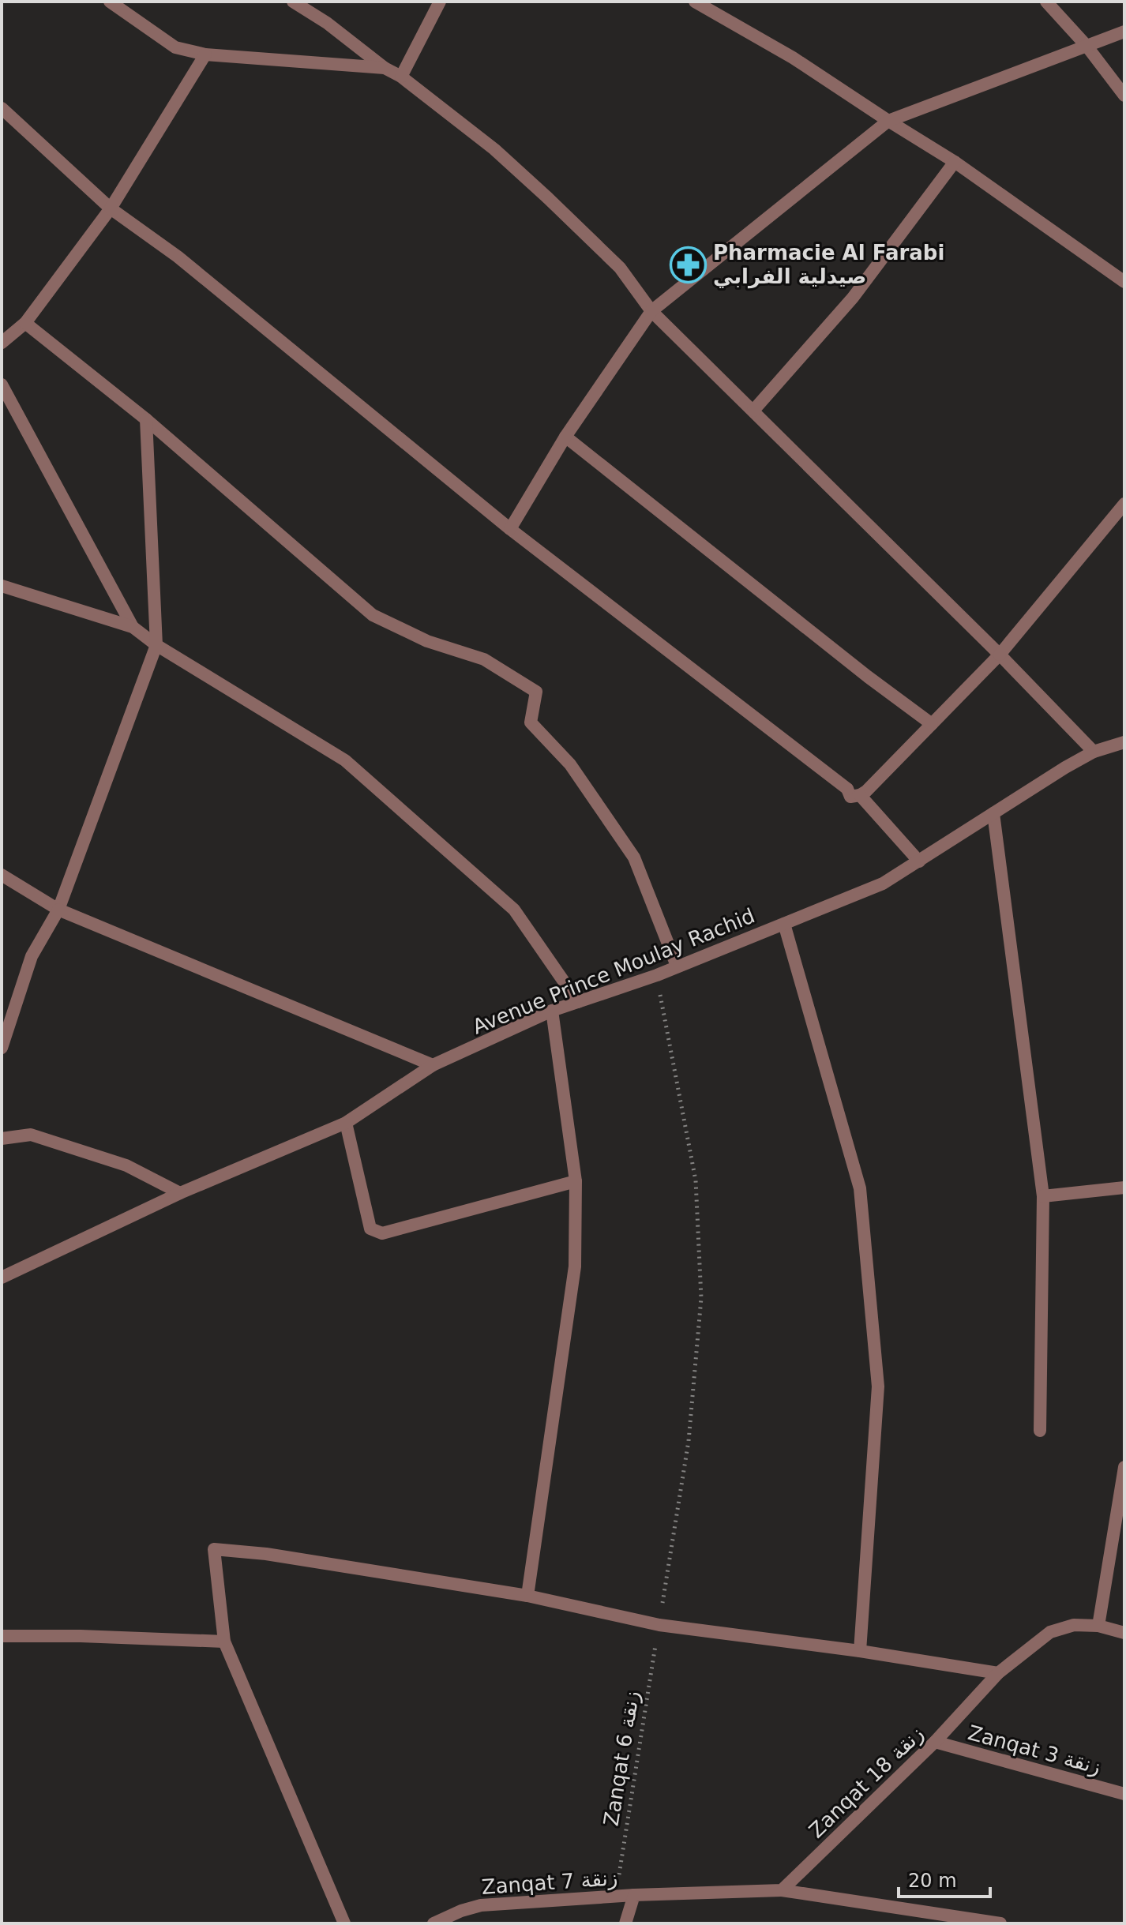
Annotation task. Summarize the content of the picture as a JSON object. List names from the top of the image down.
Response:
{
  "streets": {
    "street": [
      "Avenue Prince Moulay Rachid",
      "Zanqat 3 زنقة",
      "Zanqat 18 زنقة",
      "Zanqat 7 زنقة"
    ],
    "path": ["Zanqat 6 زنقة"]
  },
  "crossings": [
    ["Avenue Prince Moulay Rachid", "Zanqat 6 زنقة"],
    ["Zanqat 3 زنقة", "Zanqat 18 زنقة"],
    ["Zanqat 6 زنقة", "Zanqat 7 زنقة"]
  ],
  "places": {
    "pharmacy": ["Pharmacie Al Farabi صيدلية الفرابي"]
  },
  "scale_bar": "20 m"
}
